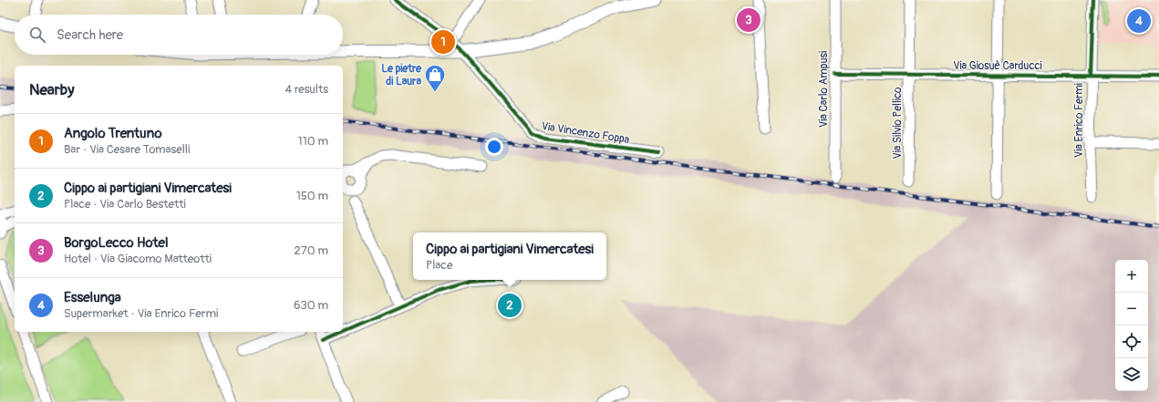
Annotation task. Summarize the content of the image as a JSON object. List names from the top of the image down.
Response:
{
  "streets": {
    "street": [
      "Via Giosuè Carducci",
      "Via Carlo Ampusi",
      "Via Enrico Fermi",
      "Via Silvio Pellico",
      "Via Vincenzo Foppa"
    ]
  },
  "crossings": [
    ["Via Giosuè Carducci", "Via Carlo Ampusi"],
    ["Via Giosuè Carducci", "Via Enrico Fermi"],
    ["Via Giosuè Carducci", "Via Silvio Pellico"]
  ],
  "places": {
    "shop": ["Le pietre di Laura"]
  },
  "page": {
    "pins": [
      "3",
      "4",
      "1",
      "2"
    ],
    "search": "Search here",
    "heading": ["Nearby", "4 results"],
    "list": [
      {
        "mark": "1",
        "name": "Angolo Trentuno",
        "note": "Bar · Via Cesare Tomaselli",
        "value": "110 m"
      },
      {
        "mark": "2",
        "name": "Cippo ai partigiani Vimercatesi",
        "note": "Place · Via Carlo Bestetti",
        "value": "150 m"
      },
      {
        "mark": "3",
        "name": "BorgoLecco Hotel",
        "note": "Hotel · Via Giacomo Matteotti",
        "value": "270 m"
      },
      {
        "mark": "4",
        "name": "Esselunga",
        "note": "Supermarket · Via Enrico Fermi",
        "value": "630 m"
      }
    ],
    "popup": ["Cippo ai partigiani Vimercatesi", "Place"],
    "map_buttons": ["+", "−"]
  }
}
